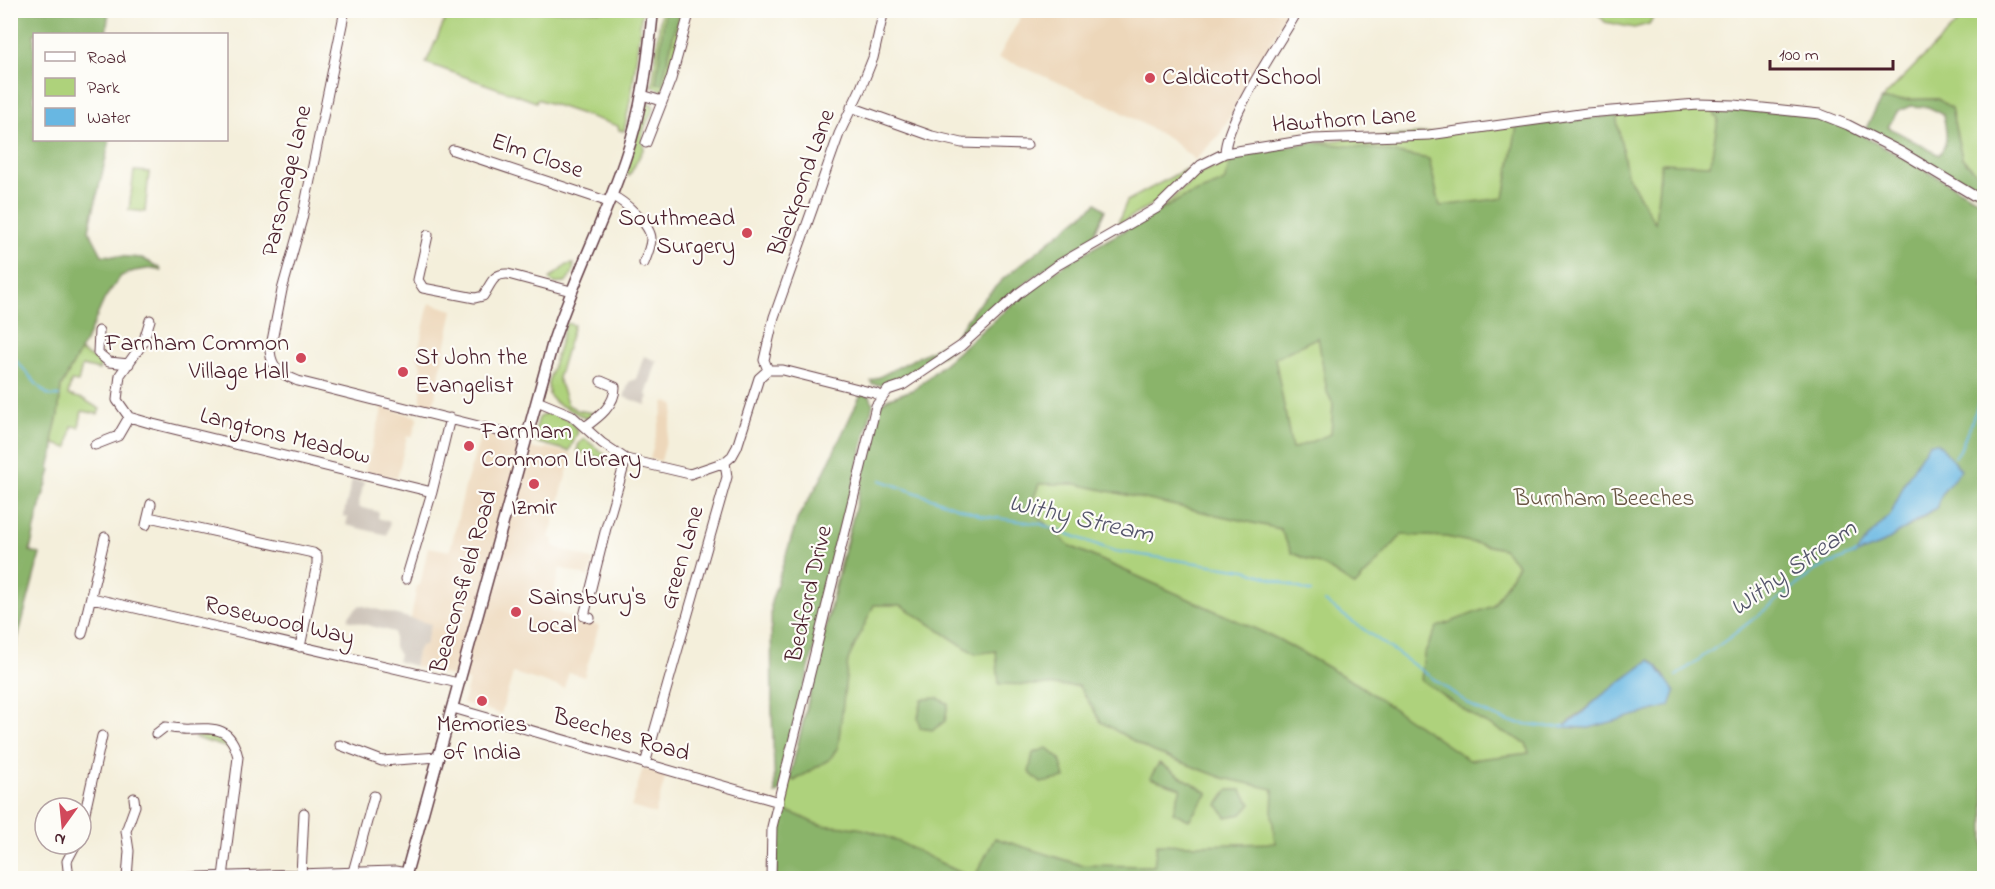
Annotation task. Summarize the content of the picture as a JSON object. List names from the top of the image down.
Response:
{
  "streets": {
    "main road": ["Beaconsfield Road"],
    "street": [
      "Hawthorn Lane",
      "Elm Close",
      "Parsonage Lane",
      "Blackpond Lane",
      "Langtons Meadow",
      "Green Lane",
      "Bedford Drive",
      "Rosewood Way",
      "Beeches Road"
    ]
  },
  "crossings": [
    ["Hawthorn Lane", "Bedford Drive"],
    ["Elm Close", "Beaconsfield Road"],
    ["Blackpond Lane", "Green Lane"],
    ["Green Lane", "Beeches Road"],
    ["Beaconsfield Road", "Rosewood Way"],
    ["Beaconsfield Road", "Beeches Road"],
    ["Bedford Drive", "Beeches Road"]
  ],
  "water": ["Withy Stream"],
  "parks": ["Burnham Beeches"],
  "places": [
    "Caldicott School",
    "Southmead Surgery",
    "Farnham Common Village Hall",
    "St John the Evangelist",
    "Farnham Common Library",
    "Izmir",
    "Sainsbury's Local",
    "Memories of India"
  ],
  "legend": ["Road", "Park", "Water"],
  "scale_bar": "100 m",
  "north": "bottom"
}
